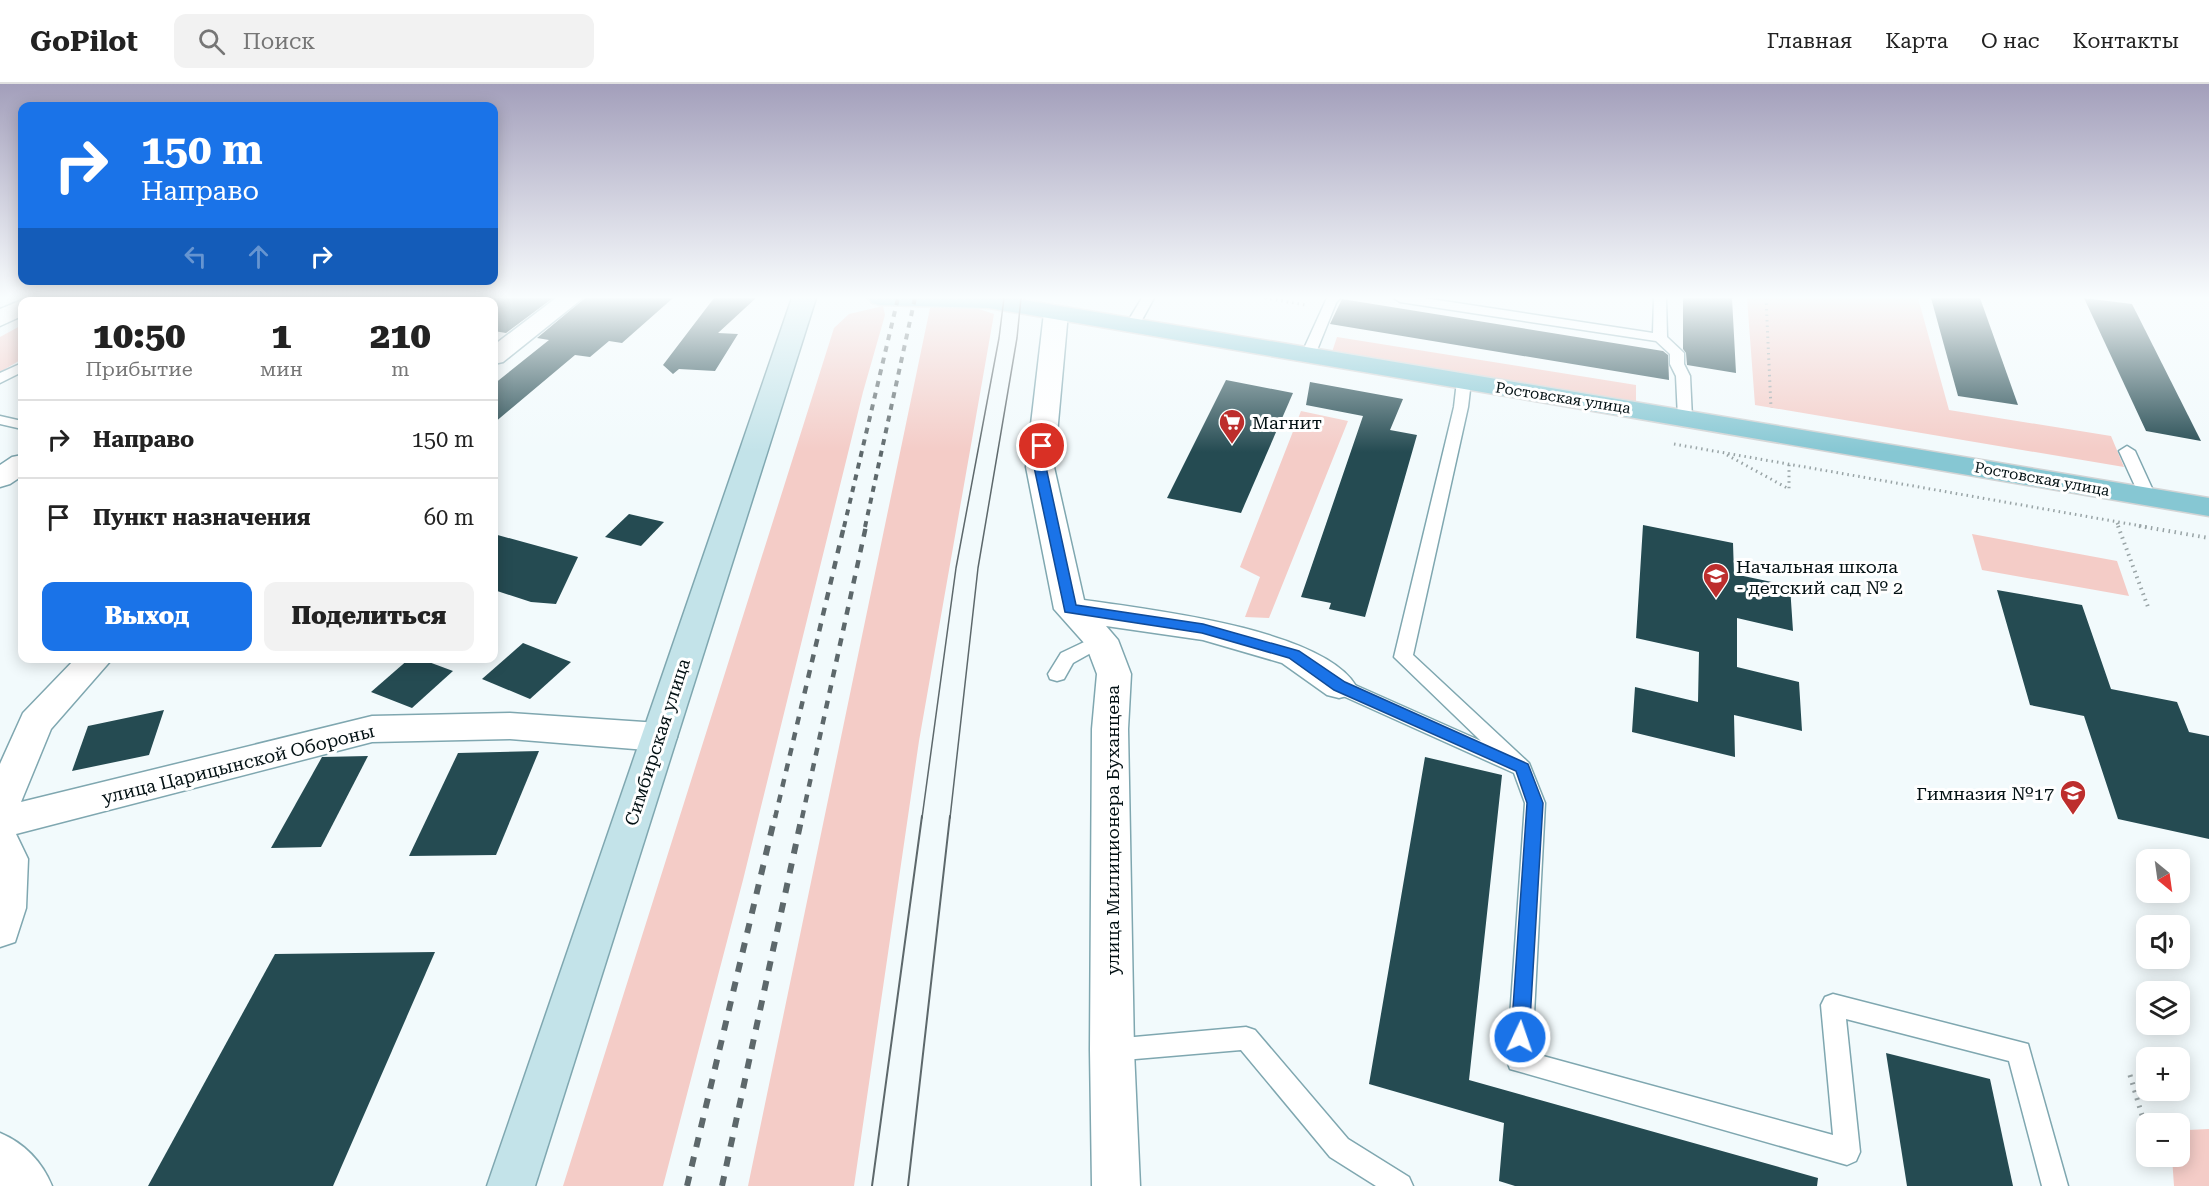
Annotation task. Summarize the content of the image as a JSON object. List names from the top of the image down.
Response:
{
  "streets": {
    "main road": ["Ростовская улица", "Симбирская улица"],
    "street": ["улица Царицынской Обороны", "улица Милиционера Буханцева"]
  },
  "crossings": [
    ["Симбирская улица", "улица Царицынской Обороны"]
  ],
  "places": {
    "supermarket": ["Магнит"],
    "school or university": ["Начальная школа - детский сад № 2", "Гимназия №17"]
  },
  "north": "bottom right",
  "page": {
    "header": "GoPilot",
    "search": "Поиск",
    "nav": [
      "Главная",
      "Карта",
      "О нас",
      "Контакты"
    ],
    "turn": ["150 m", "Направо"],
    "eta": [
      "10:50",
      "Прибытие",
      "1",
      "мин",
      "210",
      "m"
    ],
    "list": [
      {
        "name": "Направо",
        "value": "150 m"
      },
      {
        "name": "Пункт назначения",
        "value": "60 m"
      }
    ],
    "buttons": ["Выход", "Поделиться"],
    "map_buttons": ["+", "−"]
  }
}
